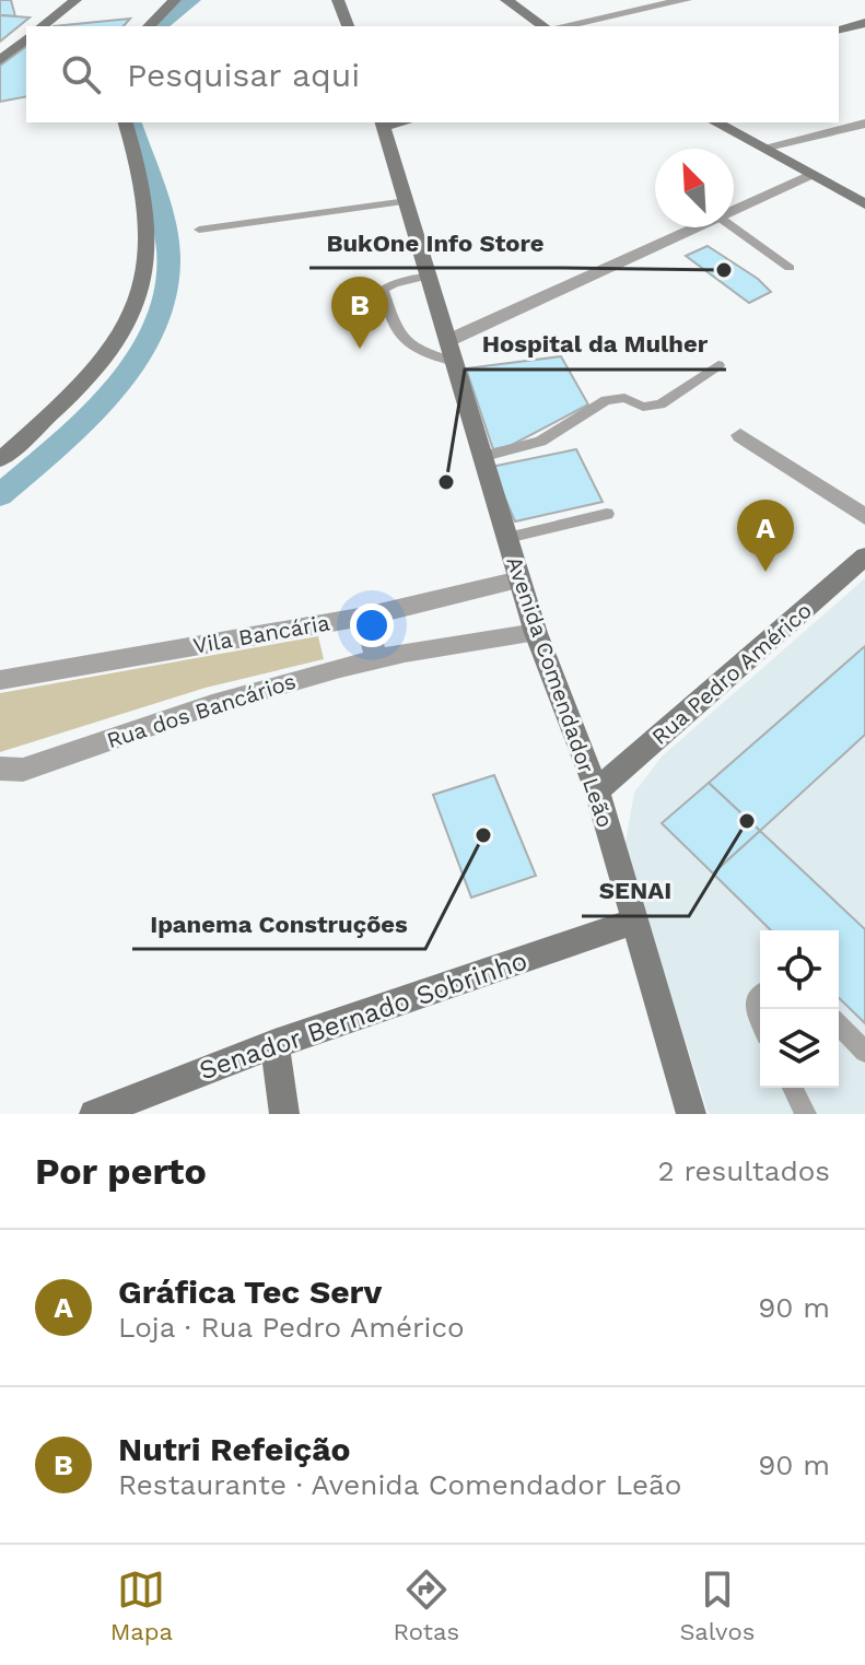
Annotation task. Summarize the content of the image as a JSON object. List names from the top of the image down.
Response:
{
  "streets": {
    "street": [
      "Vila Bancária",
      "Rua Pedro Américo",
      "Avenida Comendador Leão",
      "Rua dos Bancários",
      "Senador Bernado Sobrinho"
    ]
  },
  "crossings": [
    ["Vila Bancária", "Avenida Comendador Leão"],
    ["Rua Pedro Américo", "Avenida Comendador Leão"],
    ["Avenida Comendador Leão", "Rua dos Bancários"],
    ["Avenida Comendador Leão", "Senador Bernado Sobrinho"]
  ],
  "places": [
    "BukOne Info Store",
    "Hospital da Mulher",
    "SENAI",
    "Ipanema Construções"
  ],
  "north": "top left",
  "page": {
    "search": "Pesquisar aqui",
    "pins": ["B", "A"],
    "heading": ["Por perto", "2 resultados"],
    "list": [
      {
        "mark": "A",
        "name": "Gráfica Tec Serv",
        "note": "Loja · Rua Pedro Américo",
        "value": "90 m"
      },
      {
        "mark": "B",
        "name": "Nutri Refeição",
        "note": "Restaurante · Avenida Comendador Leão",
        "value": "90 m"
      }
    ],
    "nav": ["Mapa", "Rotas", "Salvos"]
  }
}
